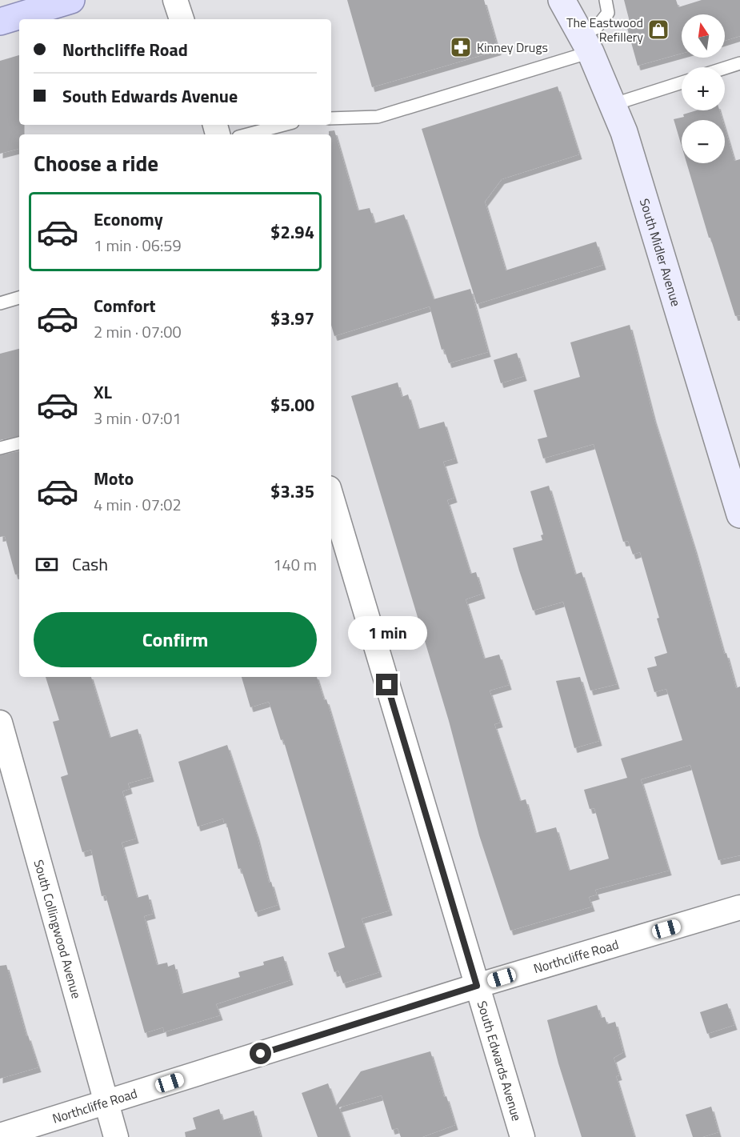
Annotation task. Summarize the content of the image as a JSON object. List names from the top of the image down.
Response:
{
  "streets": {
    "main road": ["South Midler Avenue"],
    "street": ["South Collingwood Avenue", "Northcliffe Road", "South Edwards Avenue"]
  },
  "crossings": [
    ["South Collingwood Avenue", "Northcliffe Road"],
    ["Northcliffe Road", "South Edwards Avenue"]
  ],
  "places": {
    "shop": ["The Eastwood Refillery"],
    "pharmacy": ["Kinney Drugs"]
  },
  "north": "top",
  "page": {
    "map_buttons": ["+", "−"],
    "banner": ["Northcliffe Road", "South Edwards Avenue"],
    "heading": "Choose a ride",
    "list": [
      {
        "name": "Economy",
        "note": "1 min · 06:59",
        "value": "$2.94"
      },
      {
        "name": "Comfort",
        "note": "2 min · 07:00",
        "value": "$3.97"
      },
      {
        "name": "XL",
        "note": "3 min · 07:01",
        "value": "$5.00"
      },
      {
        "name": "Moto",
        "note": "4 min · 07:02",
        "value": "$3.35"
      }
    ],
    "pay": ["Cash", "140 m"],
    "buttons": "Confirm",
    "bubble": "1 min"
  }
}
